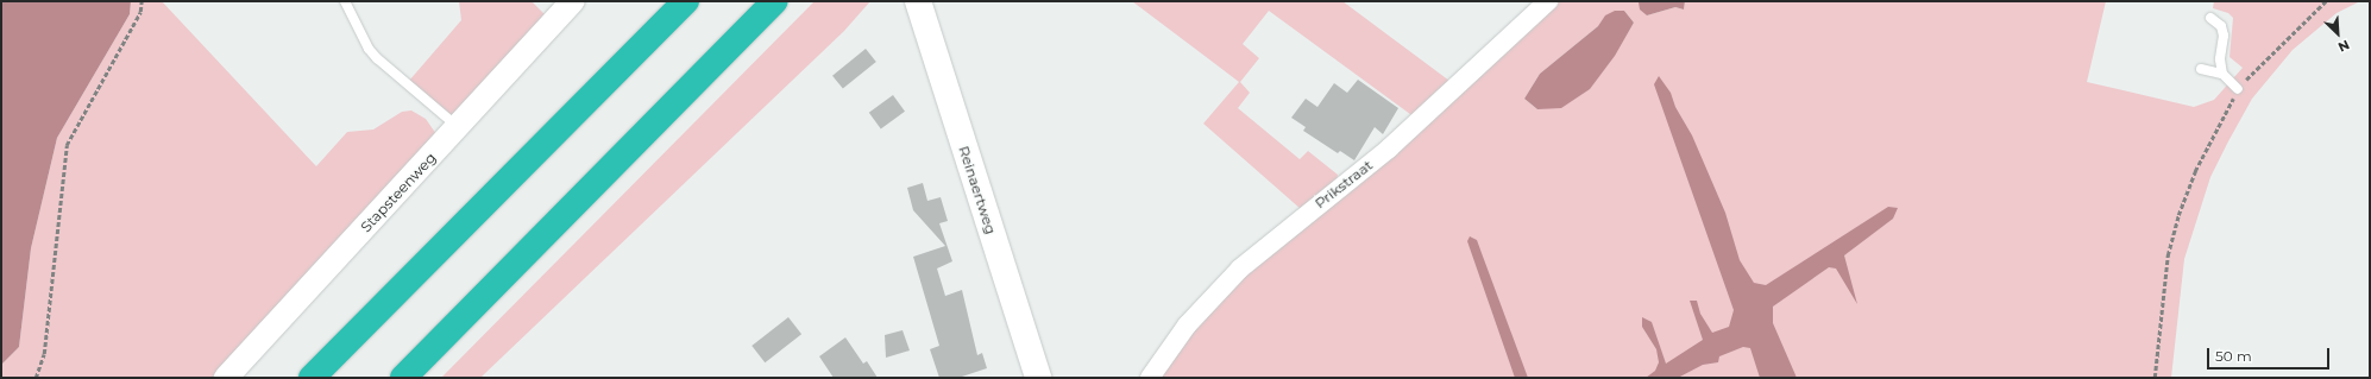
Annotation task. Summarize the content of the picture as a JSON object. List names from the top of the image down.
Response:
{
  "streets": {
    "main road": ["Reinaertweg"],
    "street": ["Prikstraat", "Stapsteenweg"]
  },
  "scale_bar": "50 m",
  "north": "bottom right"
}
